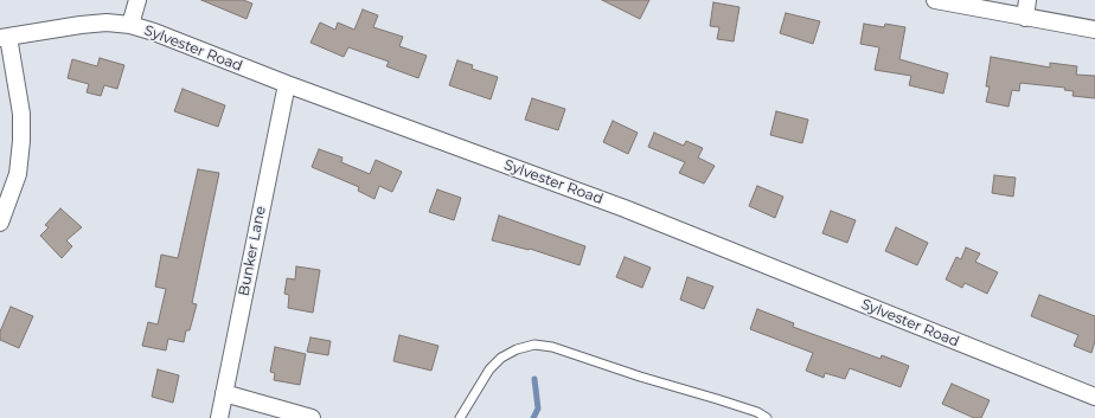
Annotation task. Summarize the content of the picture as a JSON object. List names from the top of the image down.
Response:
{
  "streets": {
    "street": ["Sylvester Road", "Bunker Lane"]
  },
  "crossings": [
    ["Sylvester Road", "Bunker Lane"]
  ]
}
